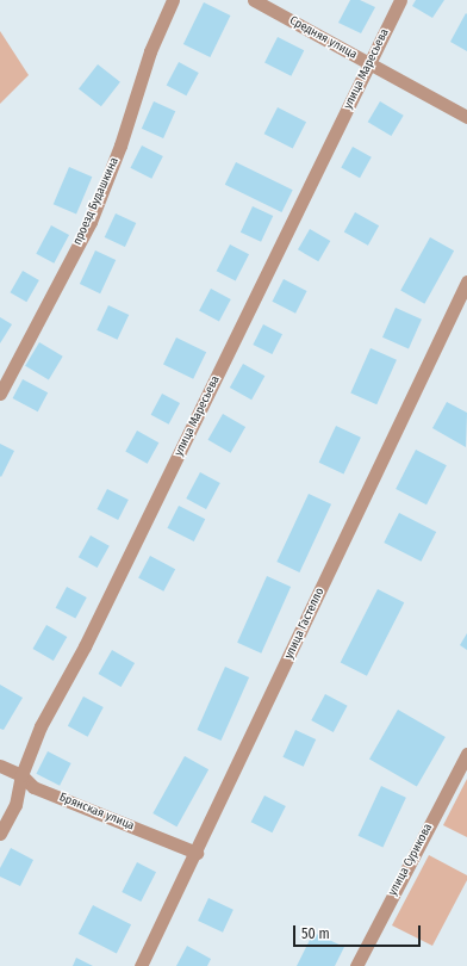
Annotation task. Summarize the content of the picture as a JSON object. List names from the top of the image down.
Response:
{
  "streets": {
    "street": [
      "Средняя улица",
      "улица Маресьева",
      "проезд Будашкина",
      "улица Гастелло",
      "Брянская улица",
      "улица Сурикова"
    ]
  },
  "crossings": [
    ["Средняя улица", "улица Маресьева"],
    ["улица Маресьева", "Брянская улица"],
    ["улица Гастелло", "Брянская улица"]
  ],
  "scale_bar": "50 m"
}
